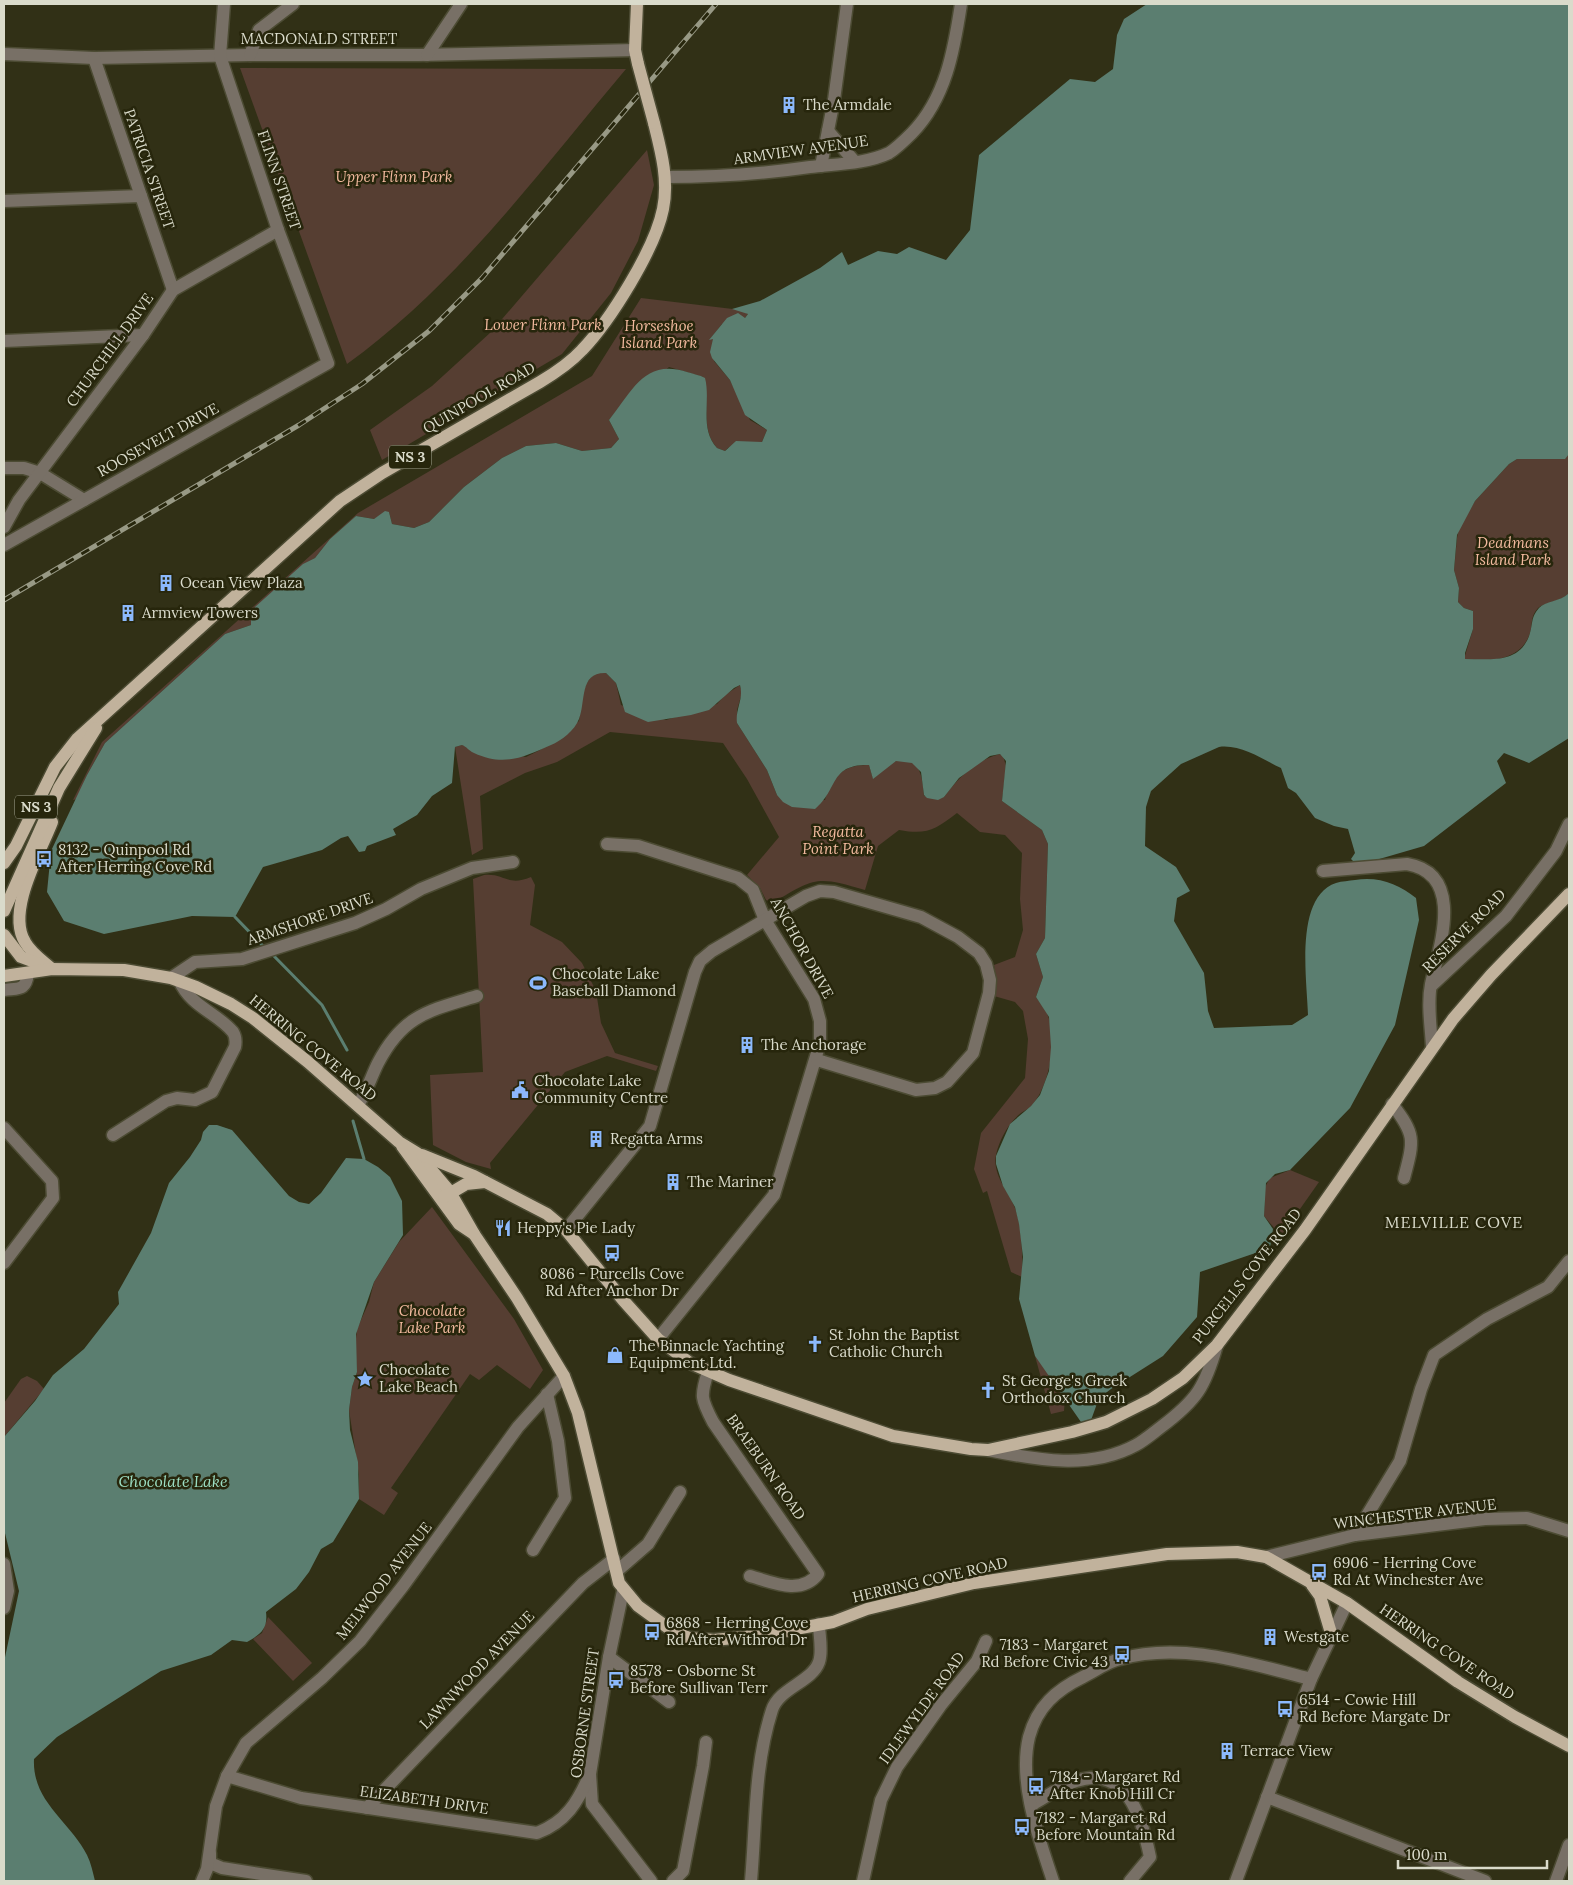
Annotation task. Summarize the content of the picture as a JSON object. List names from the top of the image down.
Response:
{
  "streets": {
    "main road": [
      "QUINPOOL ROAD",
      "NS 3",
      "HERRING COVE ROAD",
      "PURCELLS COVE ROAD"
    ],
    "street": [
      "MACDONALD STREET",
      "ARMVIEW AVENUE",
      "PATRICIA STREET",
      "FLINN STREET",
      "CHURCHILL DRIVE",
      "ROOSEVELT DRIVE",
      "ARMSHORE DRIVE",
      "RESERVE ROAD",
      "ANCHOR DRIVE",
      "BRAEBURN ROAD",
      "WINCHESTER AVENUE",
      "MELWOOD AVENUE",
      "LAWNWOOD AVENUE",
      "IDLEWYLDE ROAD",
      "OSBORNE STREET",
      "ELIZABETH DRIVE"
    ]
  },
  "crossings": [
    ["MACDONALD STREET", "PATRICIA STREET"],
    ["MACDONALD STREET", "FLINN STREET"],
    ["MACDONALD STREET", "QUINPOOL ROAD"],
    ["ARMVIEW AVENUE", "QUINPOOL ROAD"],
    ["PATRICIA STREET", "CHURCHILL DRIVE"],
    ["FLINN STREET", "CHURCHILL DRIVE"],
    ["FLINN STREET", "ROOSEVELT DRIVE"],
    ["ARMSHORE DRIVE", "HERRING COVE ROAD"],
    ["RESERVE ROAD", "PURCELLS COVE ROAD"],
    ["ANCHOR DRIVE", "PURCELLS COVE ROAD"],
    ["HERRING COVE ROAD", "PURCELLS COVE ROAD"],
    ["HERRING COVE ROAD", "WINCHESTER AVENUE"],
    ["HERRING COVE ROAD", "MELWOOD AVENUE"],
    ["HERRING COVE ROAD", "LAWNWOOD AVENUE"],
    ["HERRING COVE ROAD", "OSBORNE STREET"],
    ["PURCELLS COVE ROAD", "BRAEBURN ROAD"],
    ["MELWOOD AVENUE", "ELIZABETH DRIVE"],
    ["LAWNWOOD AVENUE", "ELIZABETH DRIVE"],
    ["OSBORNE STREET", "ELIZABETH DRIVE"]
  ],
  "districts": ["MELVILLE COVE"],
  "water": ["Chocolate Lake"],
  "parks": [
    "Upper Flinn Park",
    "Lower Flinn Park",
    "Horseshoe Island Park",
    "Deadmans Island Park",
    "Regatta Point Park",
    "Chocolate Lake Park"
  ],
  "places": {
    "building": [
      "The Armdale",
      "Ocean View Plaza",
      "Armview Towers",
      "The Anchorage",
      "Regatta Arms",
      "The Mariner",
      "Westgate",
      "Terrace View"
    ],
    "bus stop": [
      "8132 - Quinpool Rd After Herring Cove Rd",
      "8086 - Purcells Cove Rd After Anchor Dr",
      "6906 - Herring Cove Rd At Winchester Ave",
      "6868 - Herring Cove Rd After Withrod Dr",
      "7183 - Margaret Rd Before Civic 43",
      "8578 - Osborne St Before Sullivan Terr",
      "6514 - Cowie Hill Rd Before Margate Dr",
      "7184 - Margaret Rd After Knob Hill Cr",
      "7182 - Margaret Rd Before Mountain Rd"
    ],
    "sports": ["Chocolate Lake Baseball Diamond"],
    "public building": ["Chocolate Lake Community Centre"],
    "restaurant": ["Heppy's Pie Lady"],
    "church": ["St John the Baptist Catholic Church", "St George's Greek Orthodox Church"],
    "shop": ["The Binnacle Yachting Equipment Ltd."],
    "place": ["Chocolate Lake Beach"]
  },
  "scale_bar": "100 m"
}
